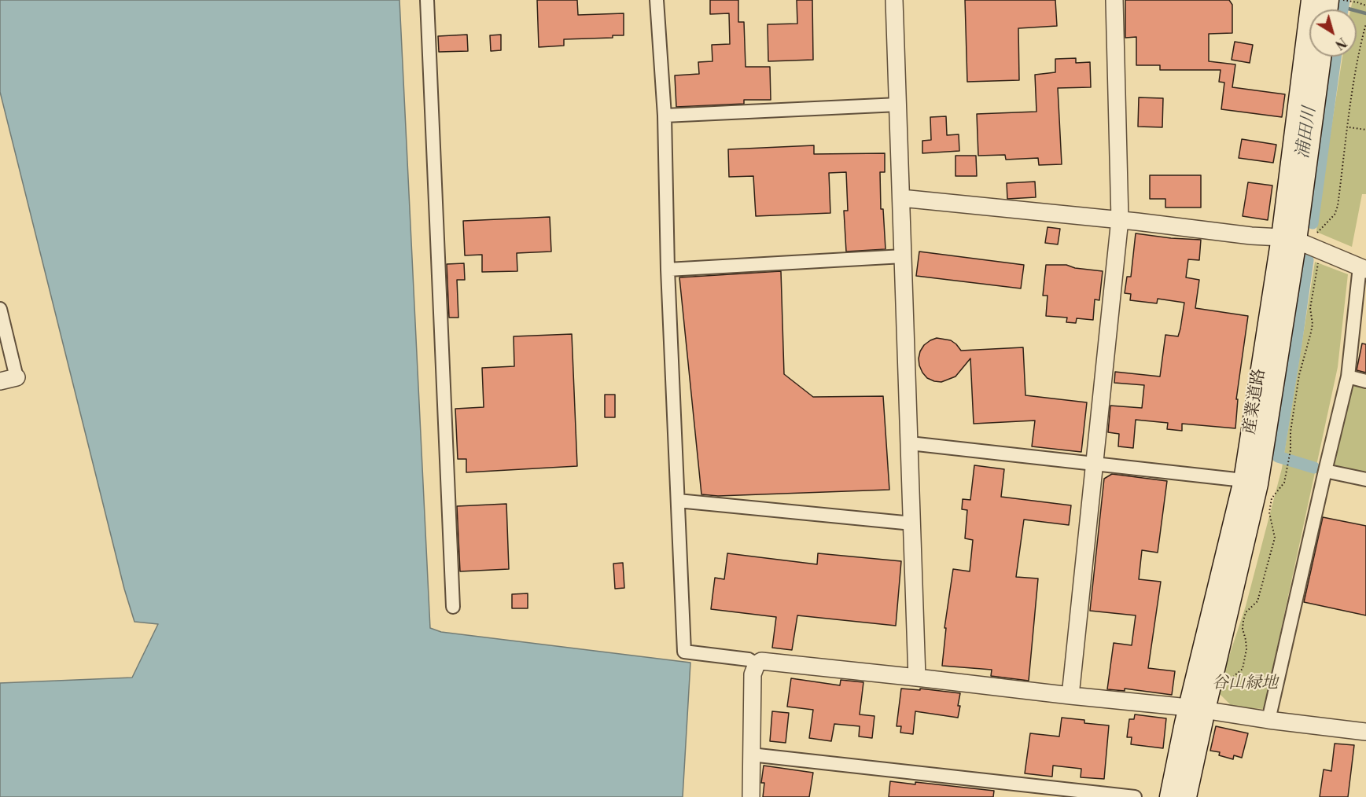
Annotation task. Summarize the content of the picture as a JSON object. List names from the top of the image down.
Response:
{
  "streets": {
    "main road": ["産業道路"]
  },
  "water": ["浦田川"],
  "parks": ["谷山緑地"],
  "north": "bottom right"
}
